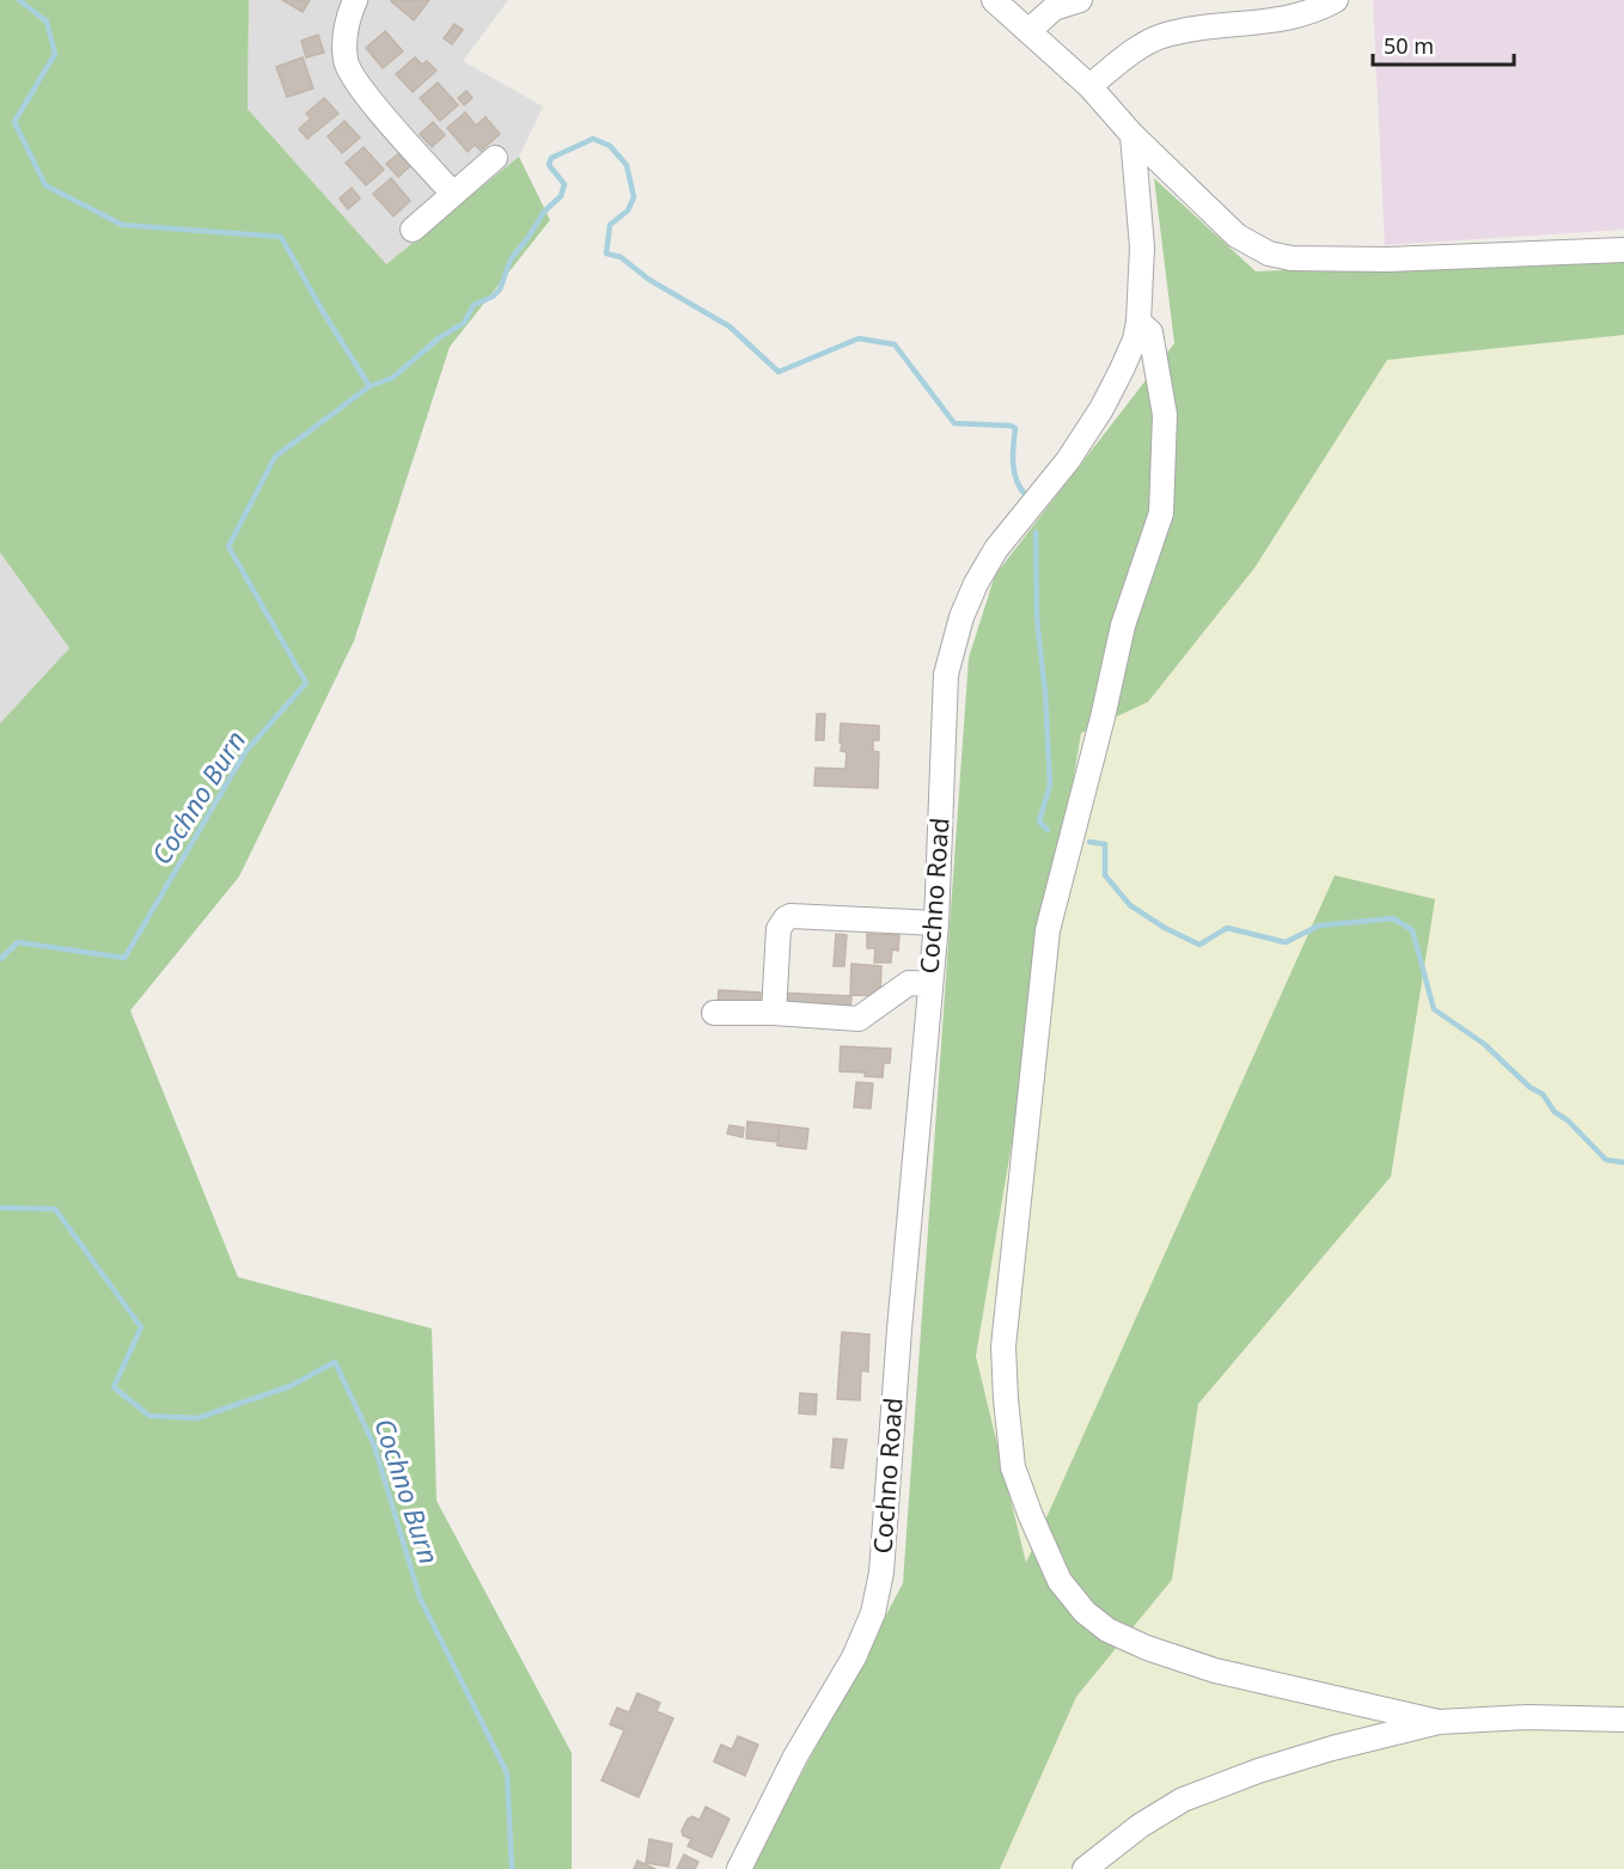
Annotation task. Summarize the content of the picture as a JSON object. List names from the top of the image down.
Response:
{
  "streets": {
    "street": ["Cochno Road"]
  },
  "water": ["Cochno Burn"],
  "scale_bar": "50 m"
}
